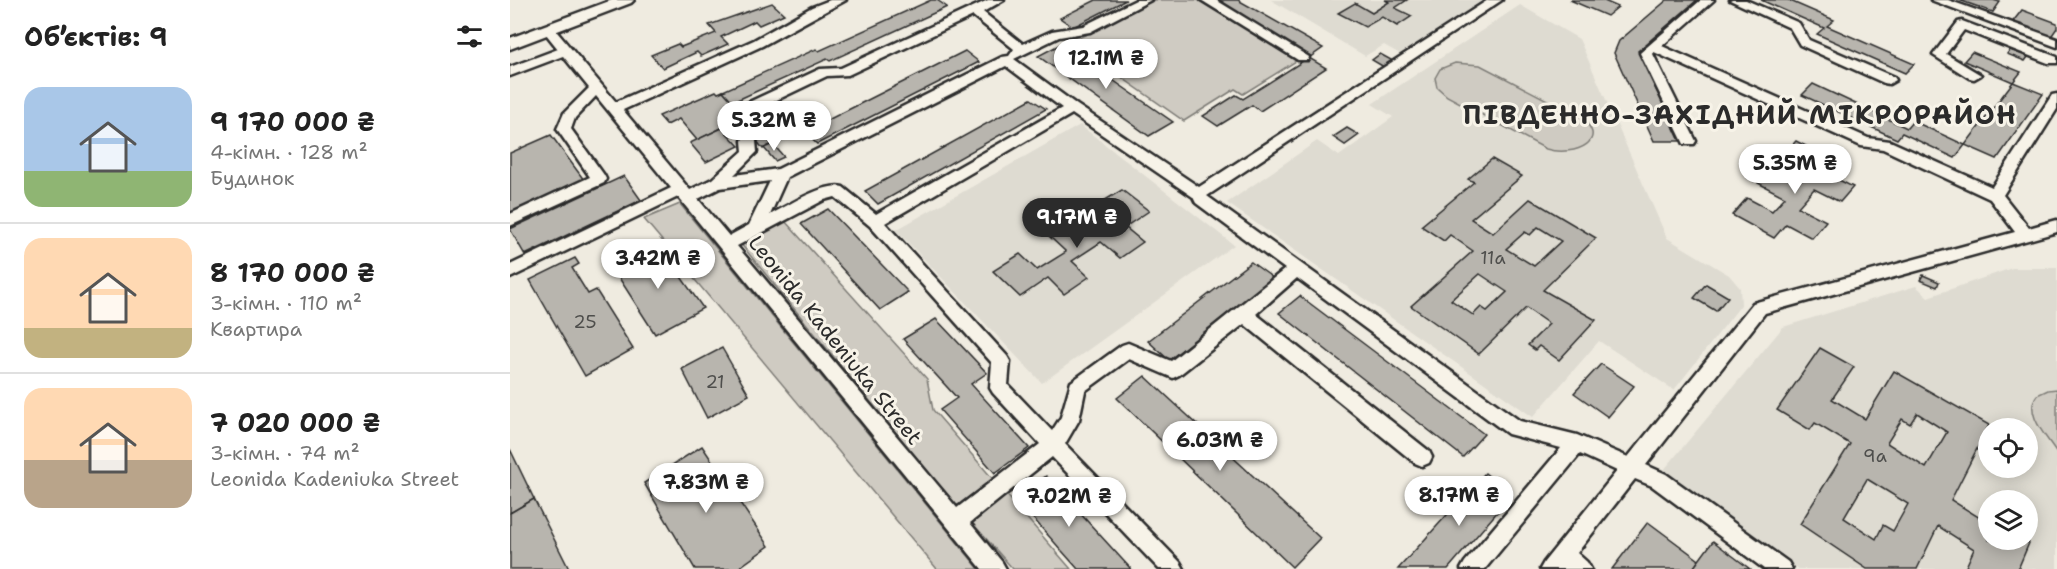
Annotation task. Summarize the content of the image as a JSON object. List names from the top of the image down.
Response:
{
  "streets": {
    "street": ["Leonida Kadeniuka Street"]
  },
  "districts": ["ПІВДЕННО-ЗАХІДНИЙ МІКРОРАЙОН"],
  "house_numbers": [
    "11а",
    "25",
    "21",
    "9а"
  ],
  "page": {
    "heading": "Об’єктів: 9",
    "price": [
      "12.1M ₴",
      "5.32M ₴",
      "5.35M ₴",
      "9.17M ₴",
      "3.42M ₴",
      "6.03M ₴",
      "7.83M ₴",
      "8.17M ₴",
      "7.02M ₴"
    ],
    "list": [
      {
        "name": "9 170 000 ₴",
        "note": "4-кімн. · 128 m² · Будинок"
      },
      {
        "name": "8 170 000 ₴",
        "note": "3-кімн. · 110 m² · Квартира"
      },
      {
        "name": "7 020 000 ₴",
        "note": "3-кімн. · 74 m² · Leonida Kadeniuka Street"
      }
    ]
  }
}
